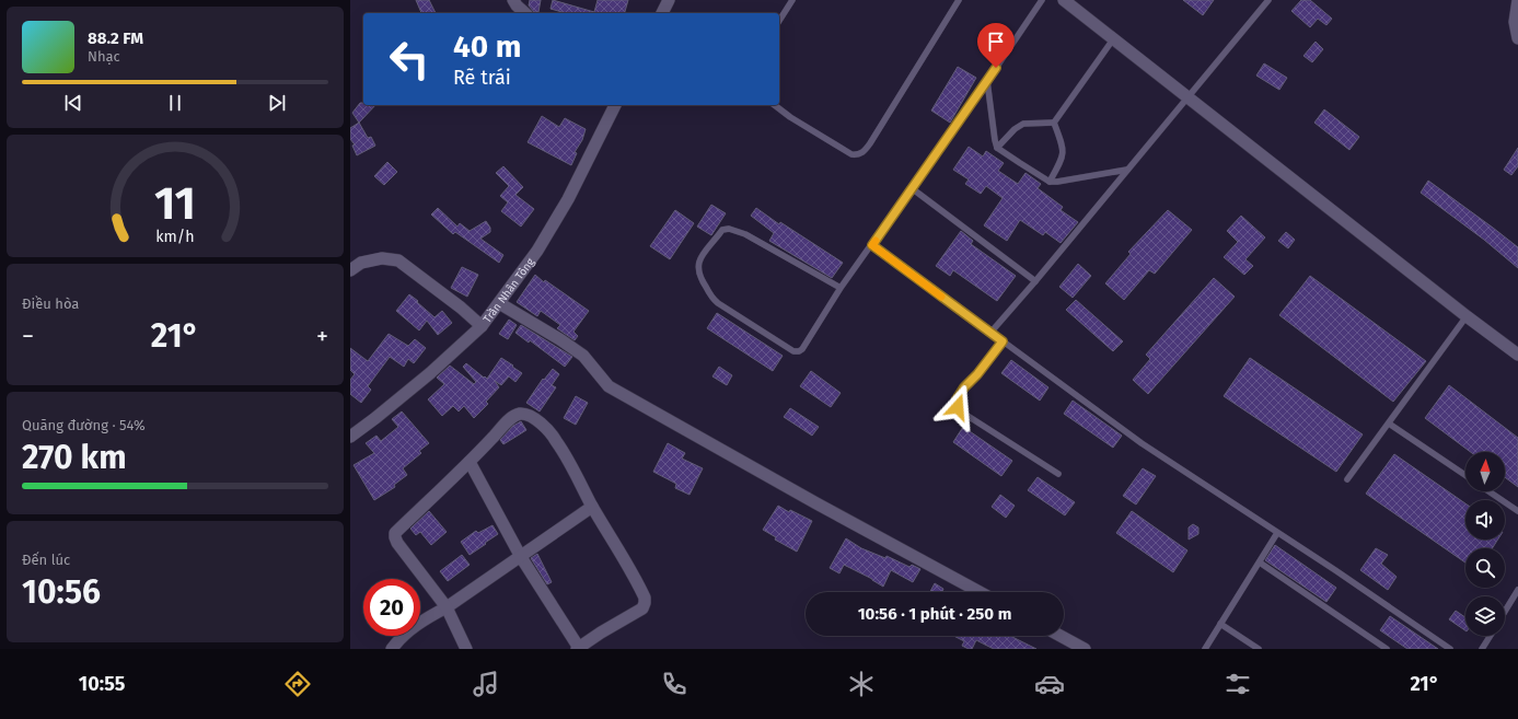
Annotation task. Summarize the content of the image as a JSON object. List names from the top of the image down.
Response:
{
  "streets": {
    "street": ["Trần Nhân Tông"]
  },
  "north": "top",
  "page": {
    "turn": ["40 m", "Rẽ trái"],
    "song": ["88.2 FM", "Nhạc"],
    "tile": [
      "Điều hòa",
      ["Quãng đường · 54%", "270 km"],
      ["Đến lúc", "10:56"]
    ],
    "heat": ["−", "21°", "+"],
    "limit": "20",
    "trip": "10:56 · 1 phút · 250 m",
    "tabs": ["10:55", "21°"],
    "gauge": ["11", "km/h"]
  }
}
